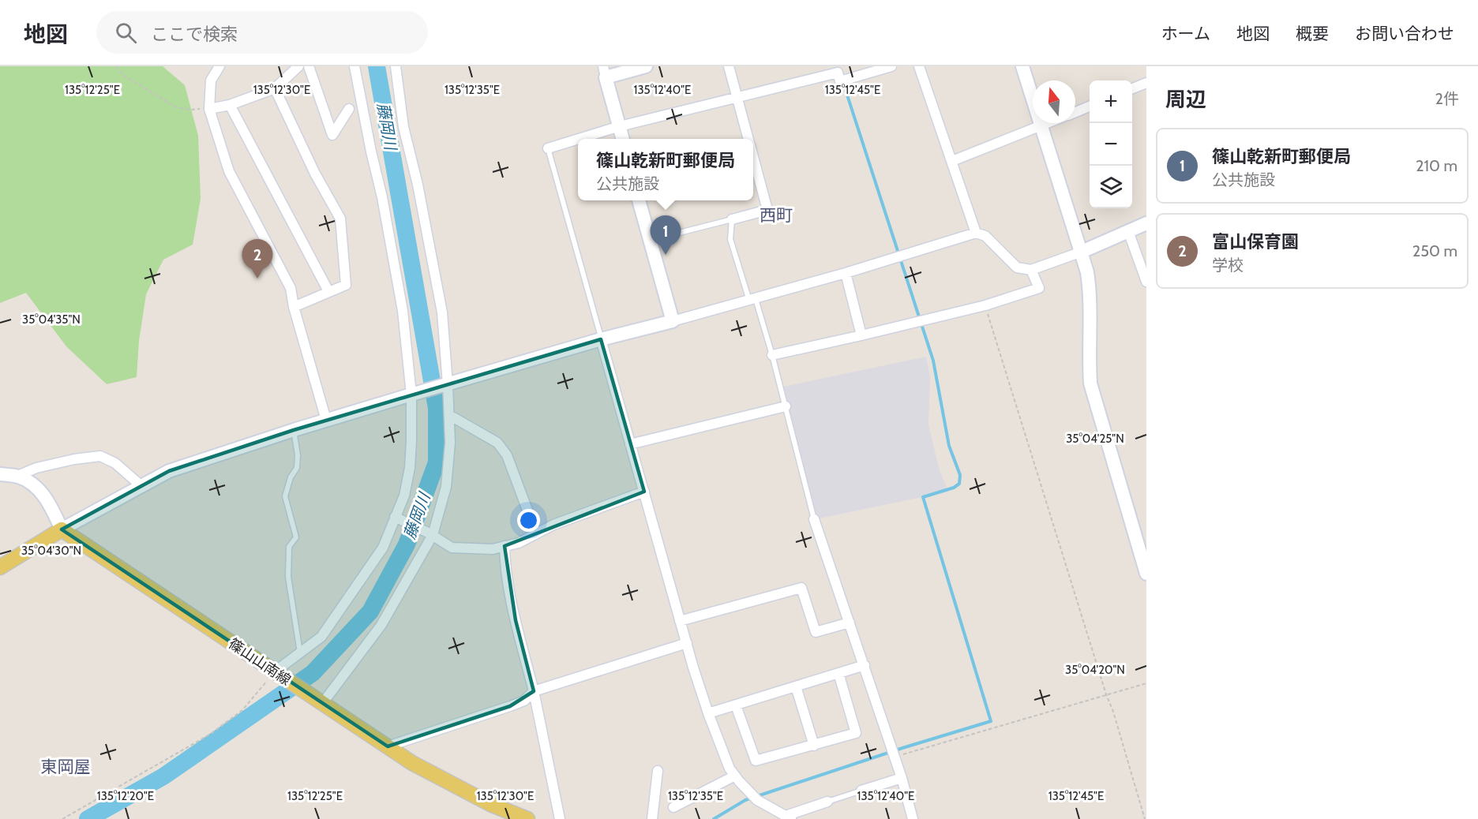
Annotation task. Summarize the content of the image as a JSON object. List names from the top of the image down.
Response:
{
  "streets": {
    "main road": ["篠山山南線"]
  },
  "districts": ["西町", "東岡屋"],
  "water": ["藤岡川"],
  "north": "top",
  "page": {
    "header": "地図",
    "search": "ここで検索",
    "nav": [
      "ホーム",
      "地図",
      "概要",
      "お問い合わせ"
    ],
    "heading": ["周辺", "2件"],
    "map_buttons": ["+", "−"],
    "list": [
      {
        "mark": "1",
        "name": "篠山乾新町郵便局",
        "note": "公共施設",
        "value": "210 m"
      },
      {
        "mark": "2",
        "name": "富山保育園",
        "note": "学校",
        "value": "250 m"
      }
    ],
    "popup": ["篠山乾新町郵便局", "公共施設"],
    "pins": ["1", "2"]
  },
  "coordinates": [
    "135°12'25\"E",
    "135°12'30\"E",
    "135°12'35\"E",
    "135°12'40\"E",
    "135°12'45\"E",
    "35°04'35\"N",
    "35°04'25\"N",
    "35°04'30\"N",
    "35°04'20\"N",
    "135°12'20\"E"
  ]
}
